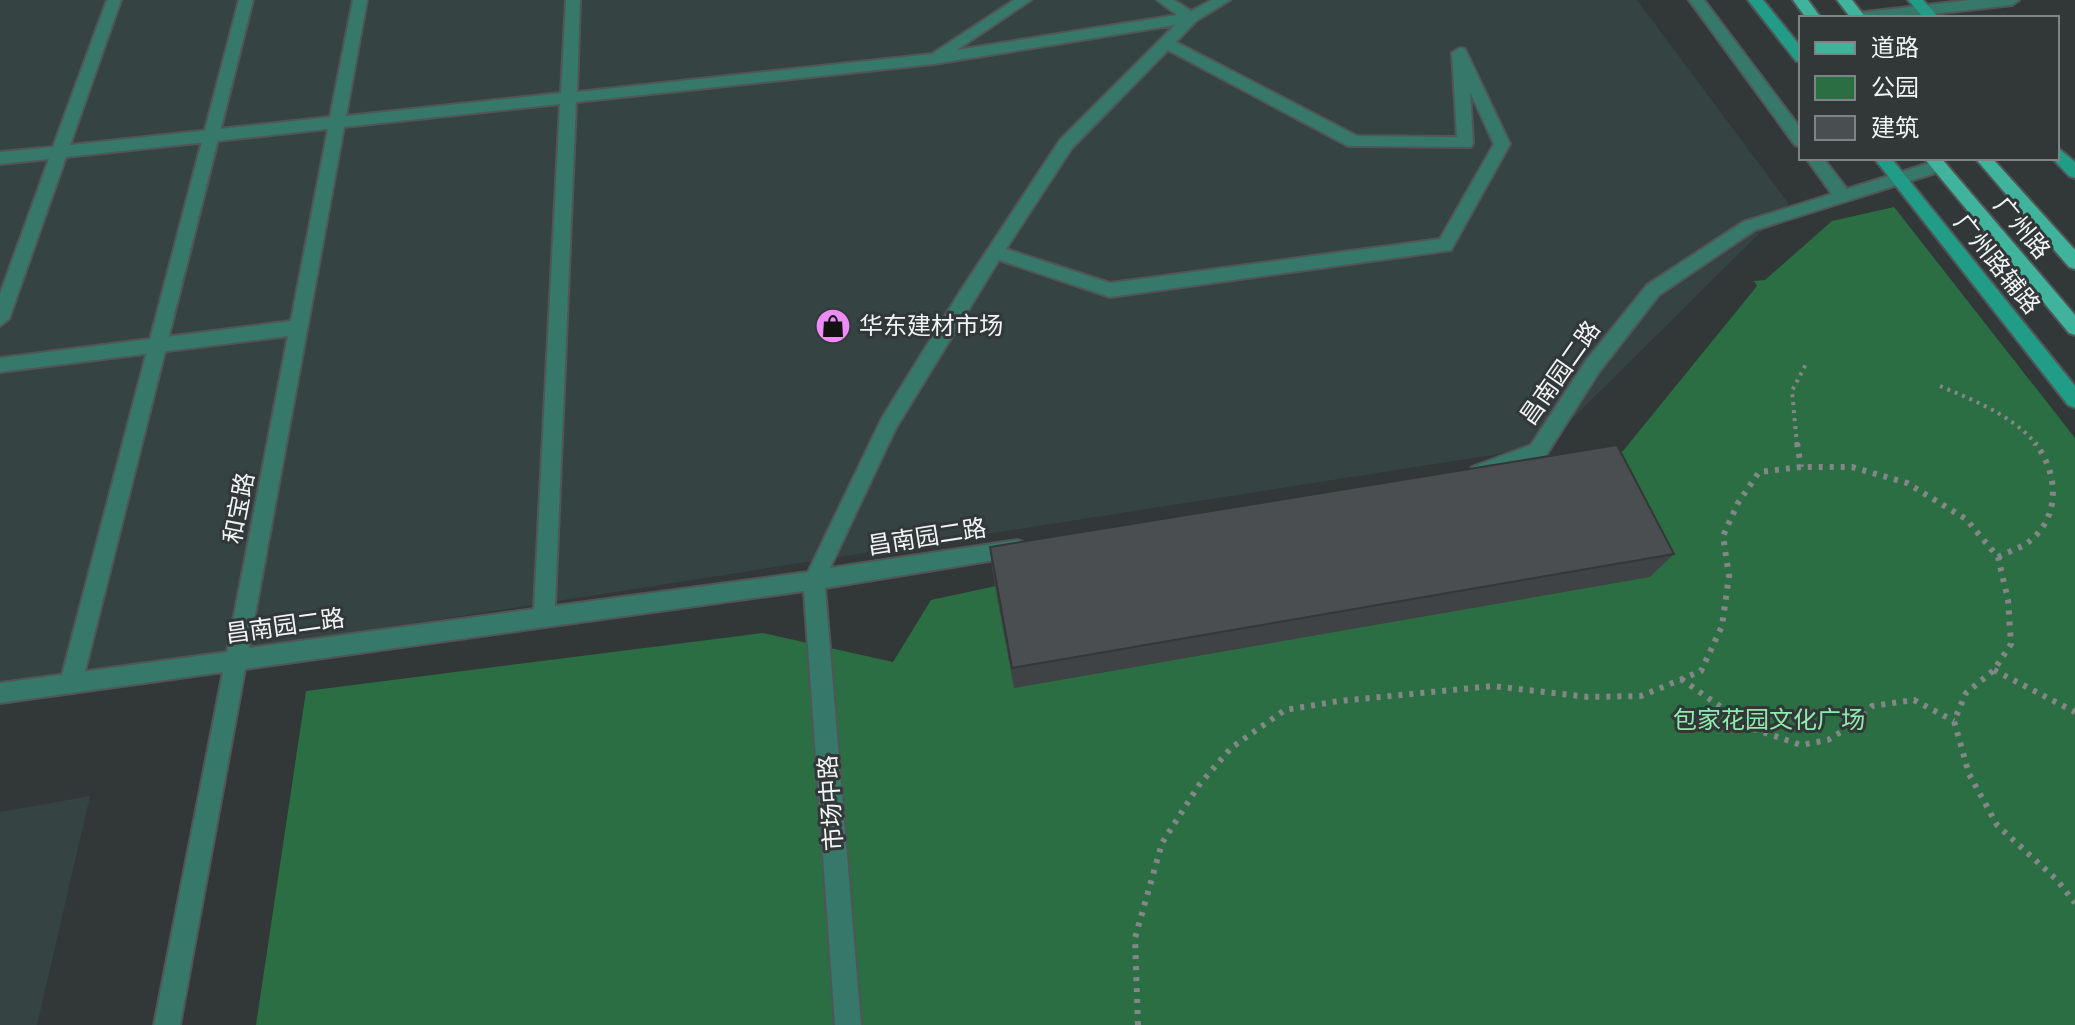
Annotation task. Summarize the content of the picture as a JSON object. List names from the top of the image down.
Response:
{
  "streets": {
    "main road": ["广州路", "广州路辅路"],
    "street": ["昌南园二路", "和宝路", "市场中路"]
  },
  "crossings": [
    ["广州路", "昌南园二路"],
    ["广州路辅路", "昌南园二路"],
    ["昌南园二路", "和宝路"],
    ["昌南园二路", "市场中路"]
  ],
  "parks": ["包家花园文化广场"],
  "places": {
    "shop": ["华东建材市场"]
  },
  "legend": ["道路", "公园", "建筑"]
}
